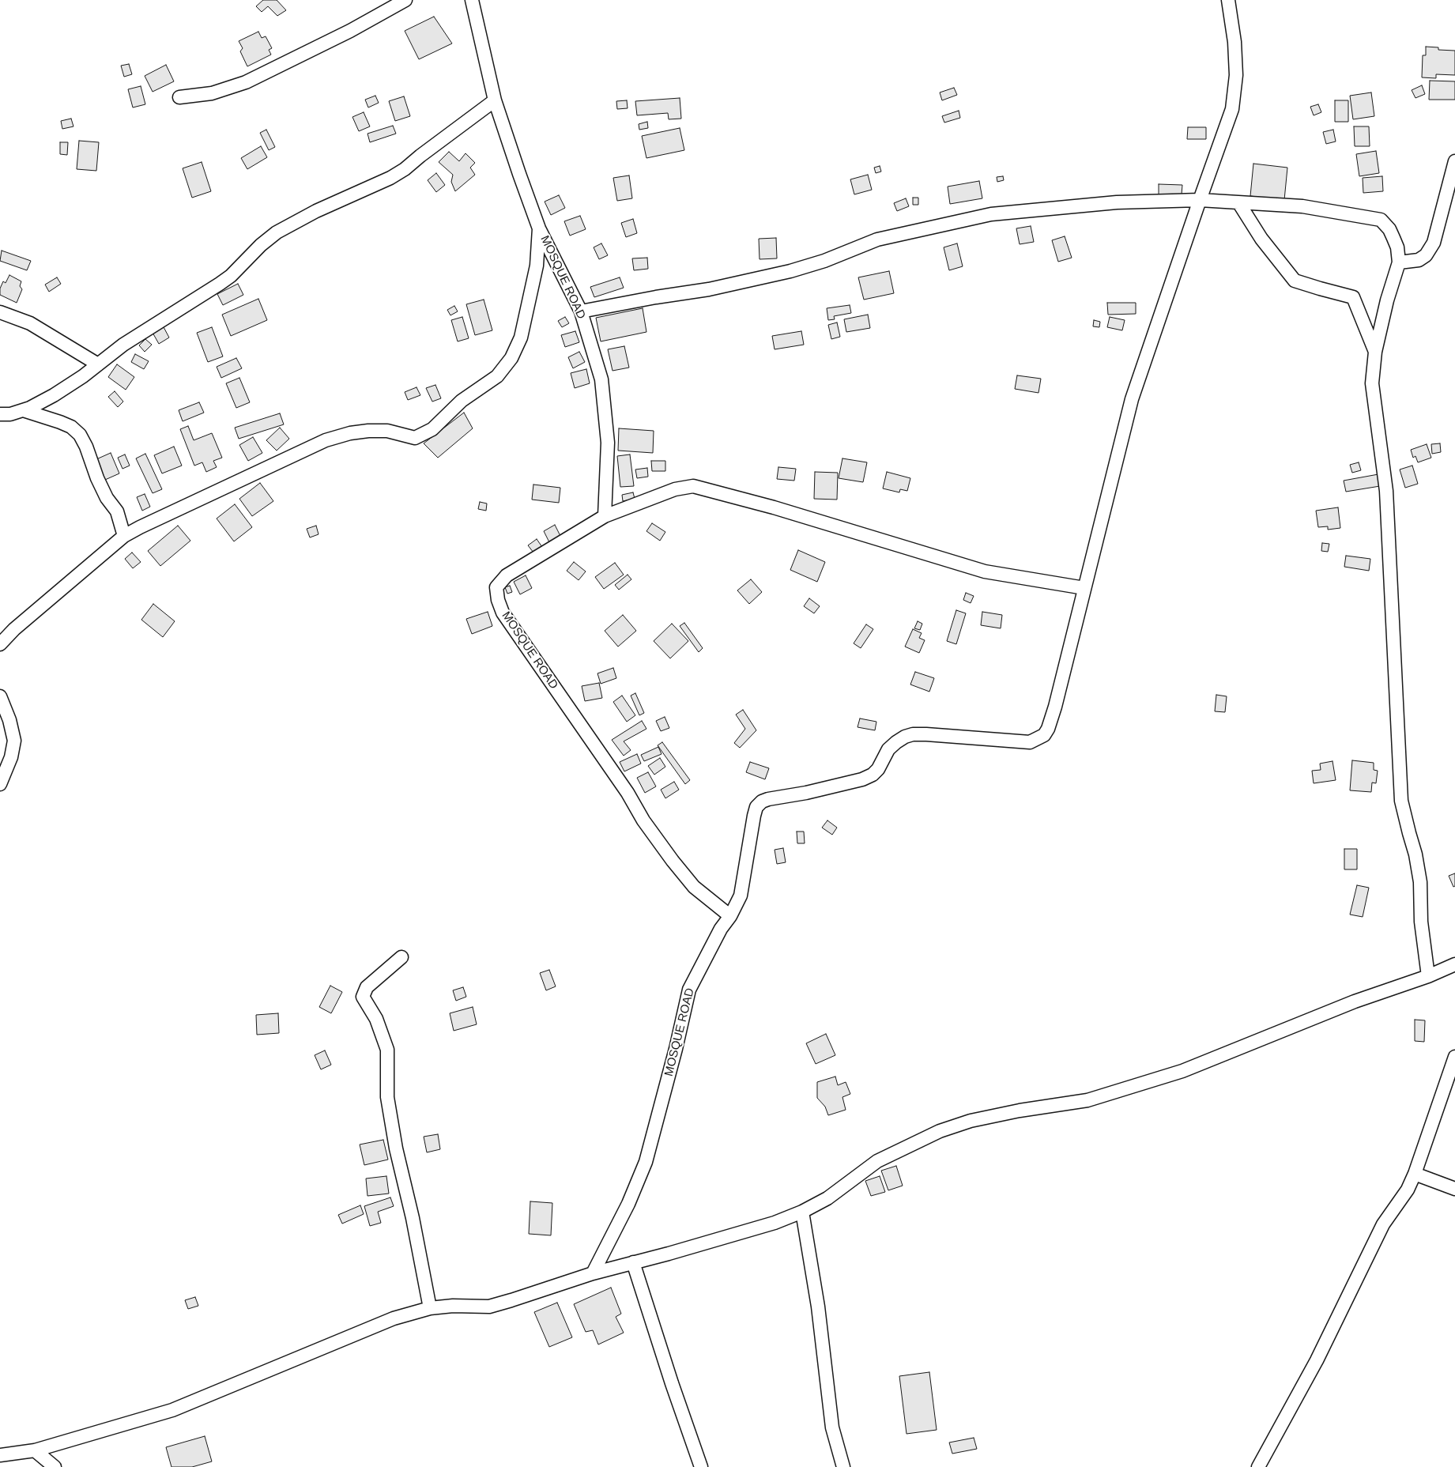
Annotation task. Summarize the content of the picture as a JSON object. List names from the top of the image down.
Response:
{
  "streets": {
    "street": ["MOSQUE ROAD"]
  }
}
